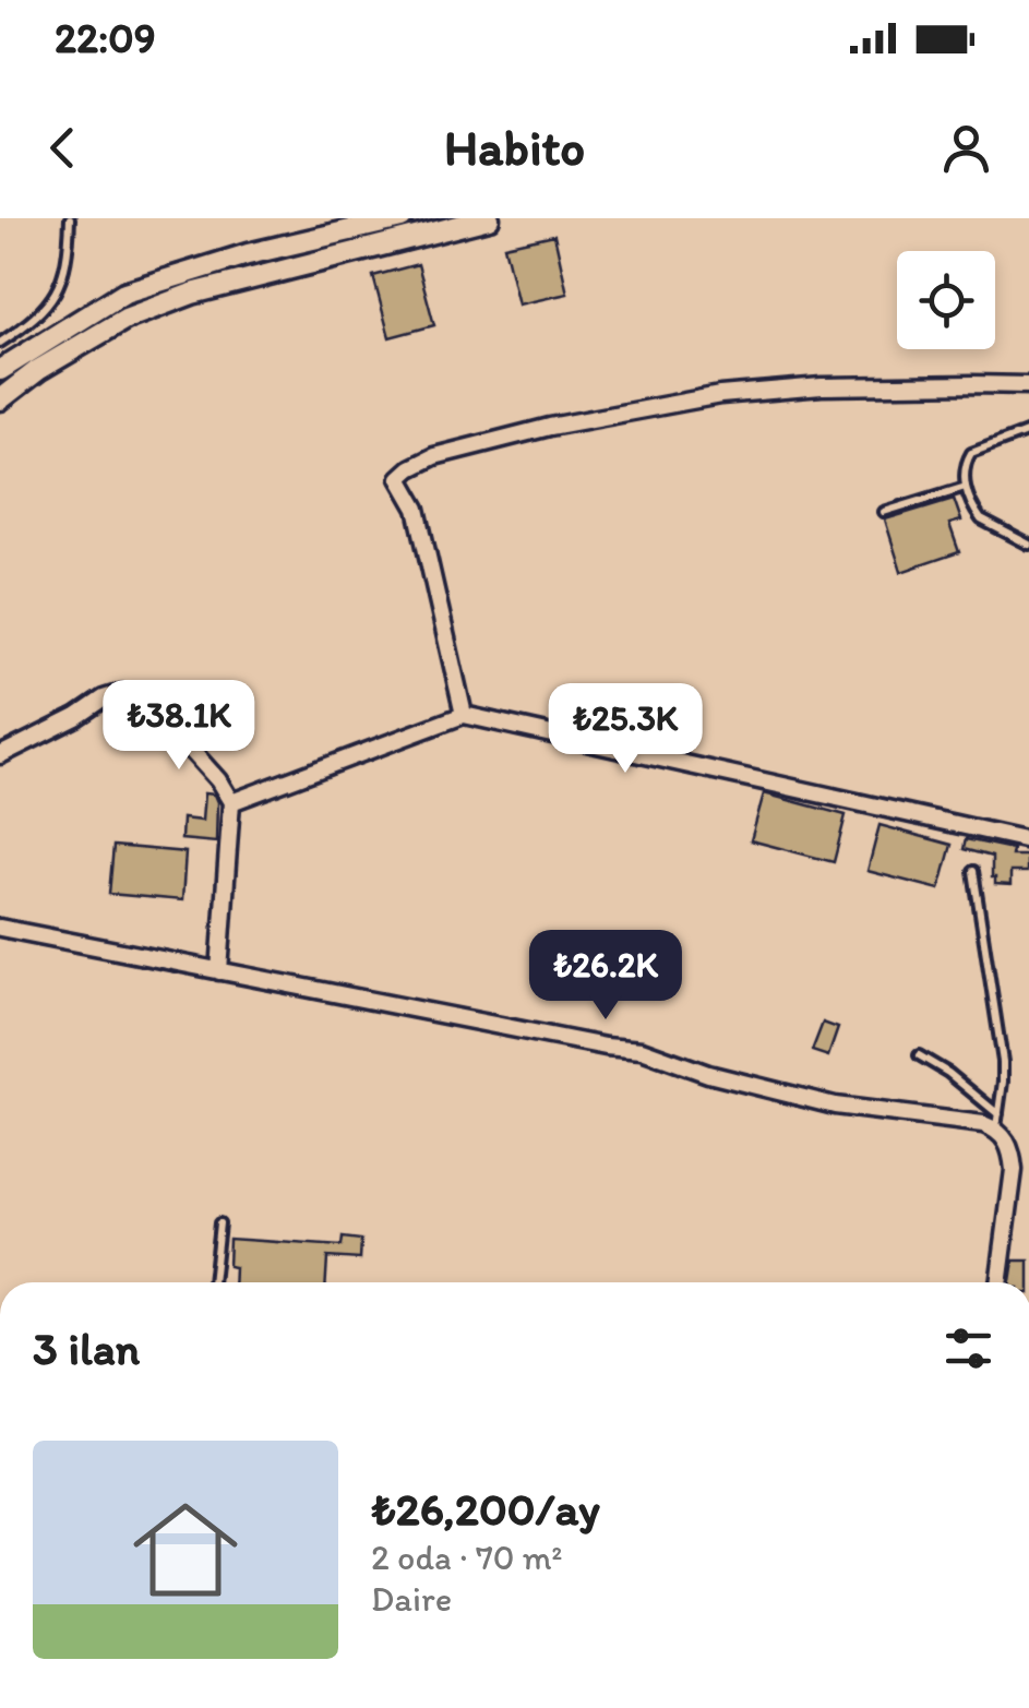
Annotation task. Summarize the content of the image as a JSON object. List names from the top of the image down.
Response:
{
  "page": {
    "status": "22:09",
    "header": "Habito",
    "price": ["₺38.1K", "₺25.3K", "₺26.2K"],
    "heading": "3 ilan",
    "list": [
      {
        "name": "₺26,200/ay",
        "note": "2 oda · 70 m² · Daire"
      }
    ]
  }
}
